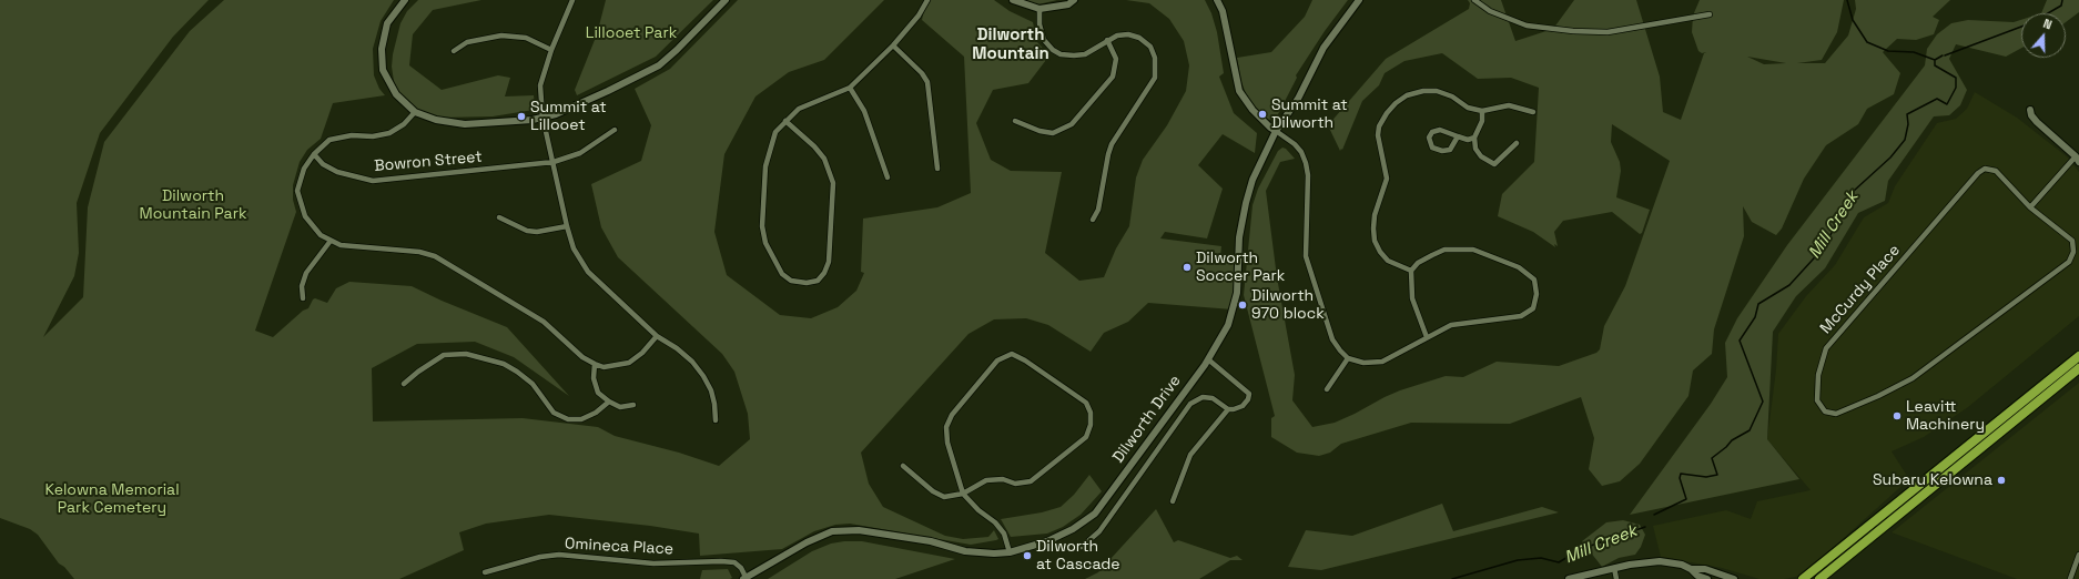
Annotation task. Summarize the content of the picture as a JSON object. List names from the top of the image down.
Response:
{
  "streets": {
    "street": [
      "Bowron Street",
      "McCurdy Place",
      "Dilworth Drive",
      "Omineca Place"
    ]
  },
  "crossings": [
    ["Dilworth Drive", "Omineca Place"]
  ],
  "districts": ["Dilworth Mountain"],
  "water": ["Mill Creek"],
  "parks": ["Lillooet Park", "Dilworth Mountain Park", "Kelowna Memorial Park Cemetery"],
  "places": [
    "Summit at Dilworth",
    "Summit at Lillooet",
    "Dilworth Soccer Park",
    "Dilworth 970 block",
    "Leavitt Machinery",
    "Subaru Kelowna",
    "Dilworth at Cascade"
  ],
  "north": "top"
}
